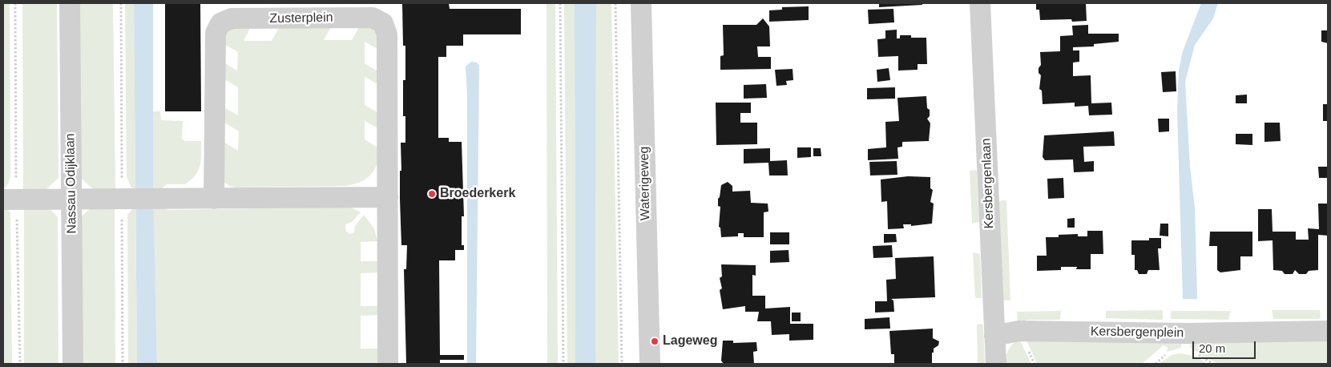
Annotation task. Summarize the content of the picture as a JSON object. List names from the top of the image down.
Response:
{
  "streets": {
    "street": [
      "Zusterplein",
      "Nassau Odijklaan",
      "Waterigeweg",
      "Kersbergenlaan",
      "Kersbergenplein"
    ]
  },
  "crossings": [
    ["Kersbergenlaan", "Kersbergenplein"]
  ],
  "places": ["Broederkerk", "Lageweg"],
  "scale_bar": "20 m"
}
